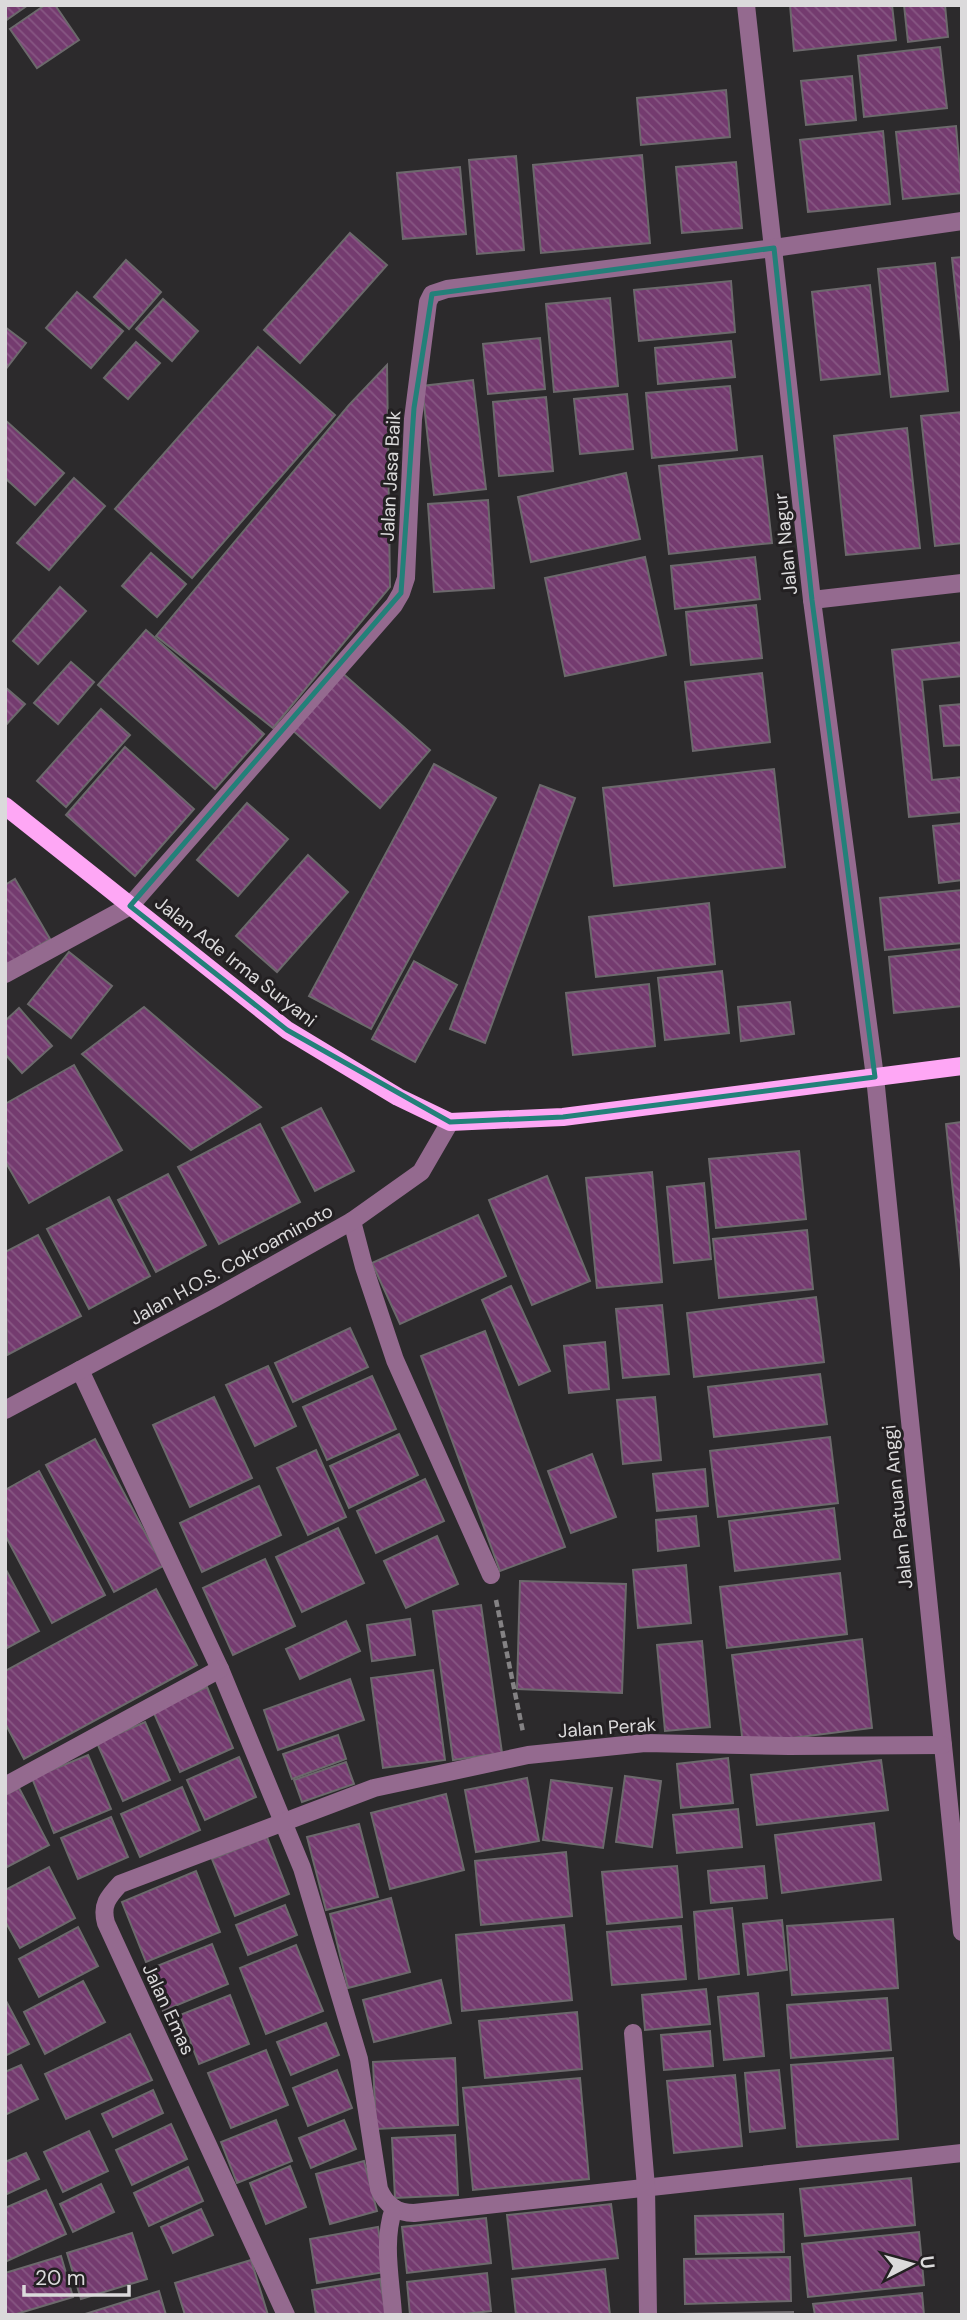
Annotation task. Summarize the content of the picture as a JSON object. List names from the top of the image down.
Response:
{
  "streets": {
    "main road": ["Jalan Ade Irma Suryani"],
    "street": [
      "Jalan Jasa Baik",
      "Jalan Nagur",
      "Jalan H.O.S. Cokroaminoto",
      "Jalan Patuan Anggi",
      "Jalan Perak",
      "Jalan Emas"
    ]
  },
  "crossings": [
    ["Jalan Jasa Baik", "Jalan Nagur"],
    ["Jalan Jasa Baik", "Jalan Ade Irma Suryani"],
    ["Jalan Nagur", "Jalan Ade Irma Suryani"],
    ["Jalan Nagur", "Jalan Patuan Anggi"],
    ["Jalan Ade Irma Suryani", "Jalan H.O.S. Cokroaminoto"],
    ["Jalan Ade Irma Suryani", "Jalan Patuan Anggi"],
    ["Jalan Patuan Anggi", "Jalan Perak"],
    ["Jalan Perak", "Jalan Emas"]
  ],
  "scale_bar": "20 m",
  "north": "right"
}
